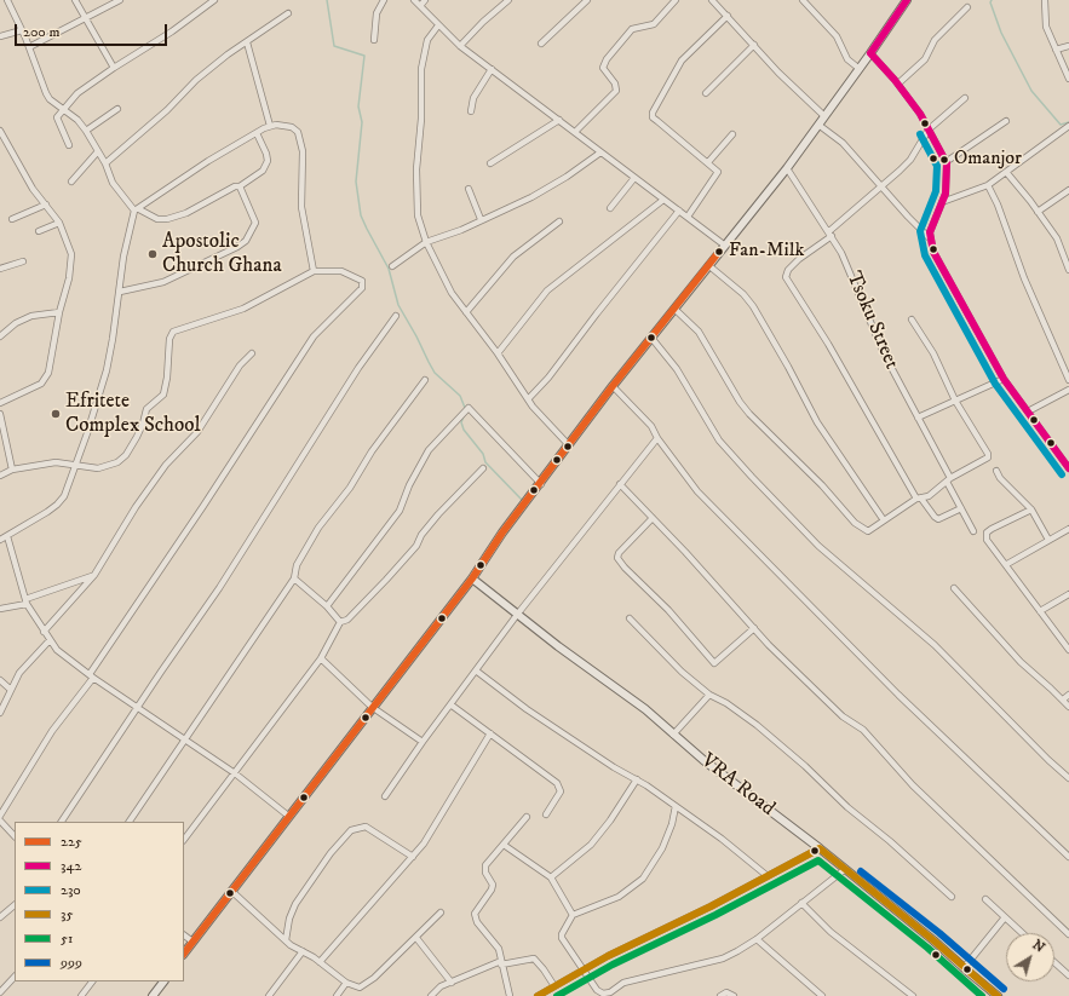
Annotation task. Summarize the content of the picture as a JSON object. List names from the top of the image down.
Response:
{
  "streets": {
    "street": ["Tsoku Street", "VRA Road"]
  },
  "places": [
    "Omanjor",
    "Fan-Milk",
    "Apostolic Church Ghana",
    "Efritete Complex School"
  ],
  "lines": [
    "transit line 342",
    "transit line 230",
    "transit line 225",
    "transit line 35",
    "transit line 51",
    "transit line 999"
  ],
  "legend": [
    "225",
    "342",
    "230",
    "35",
    "51",
    "999"
  ],
  "scale_bar": "200 m",
  "north": "top right"
}
